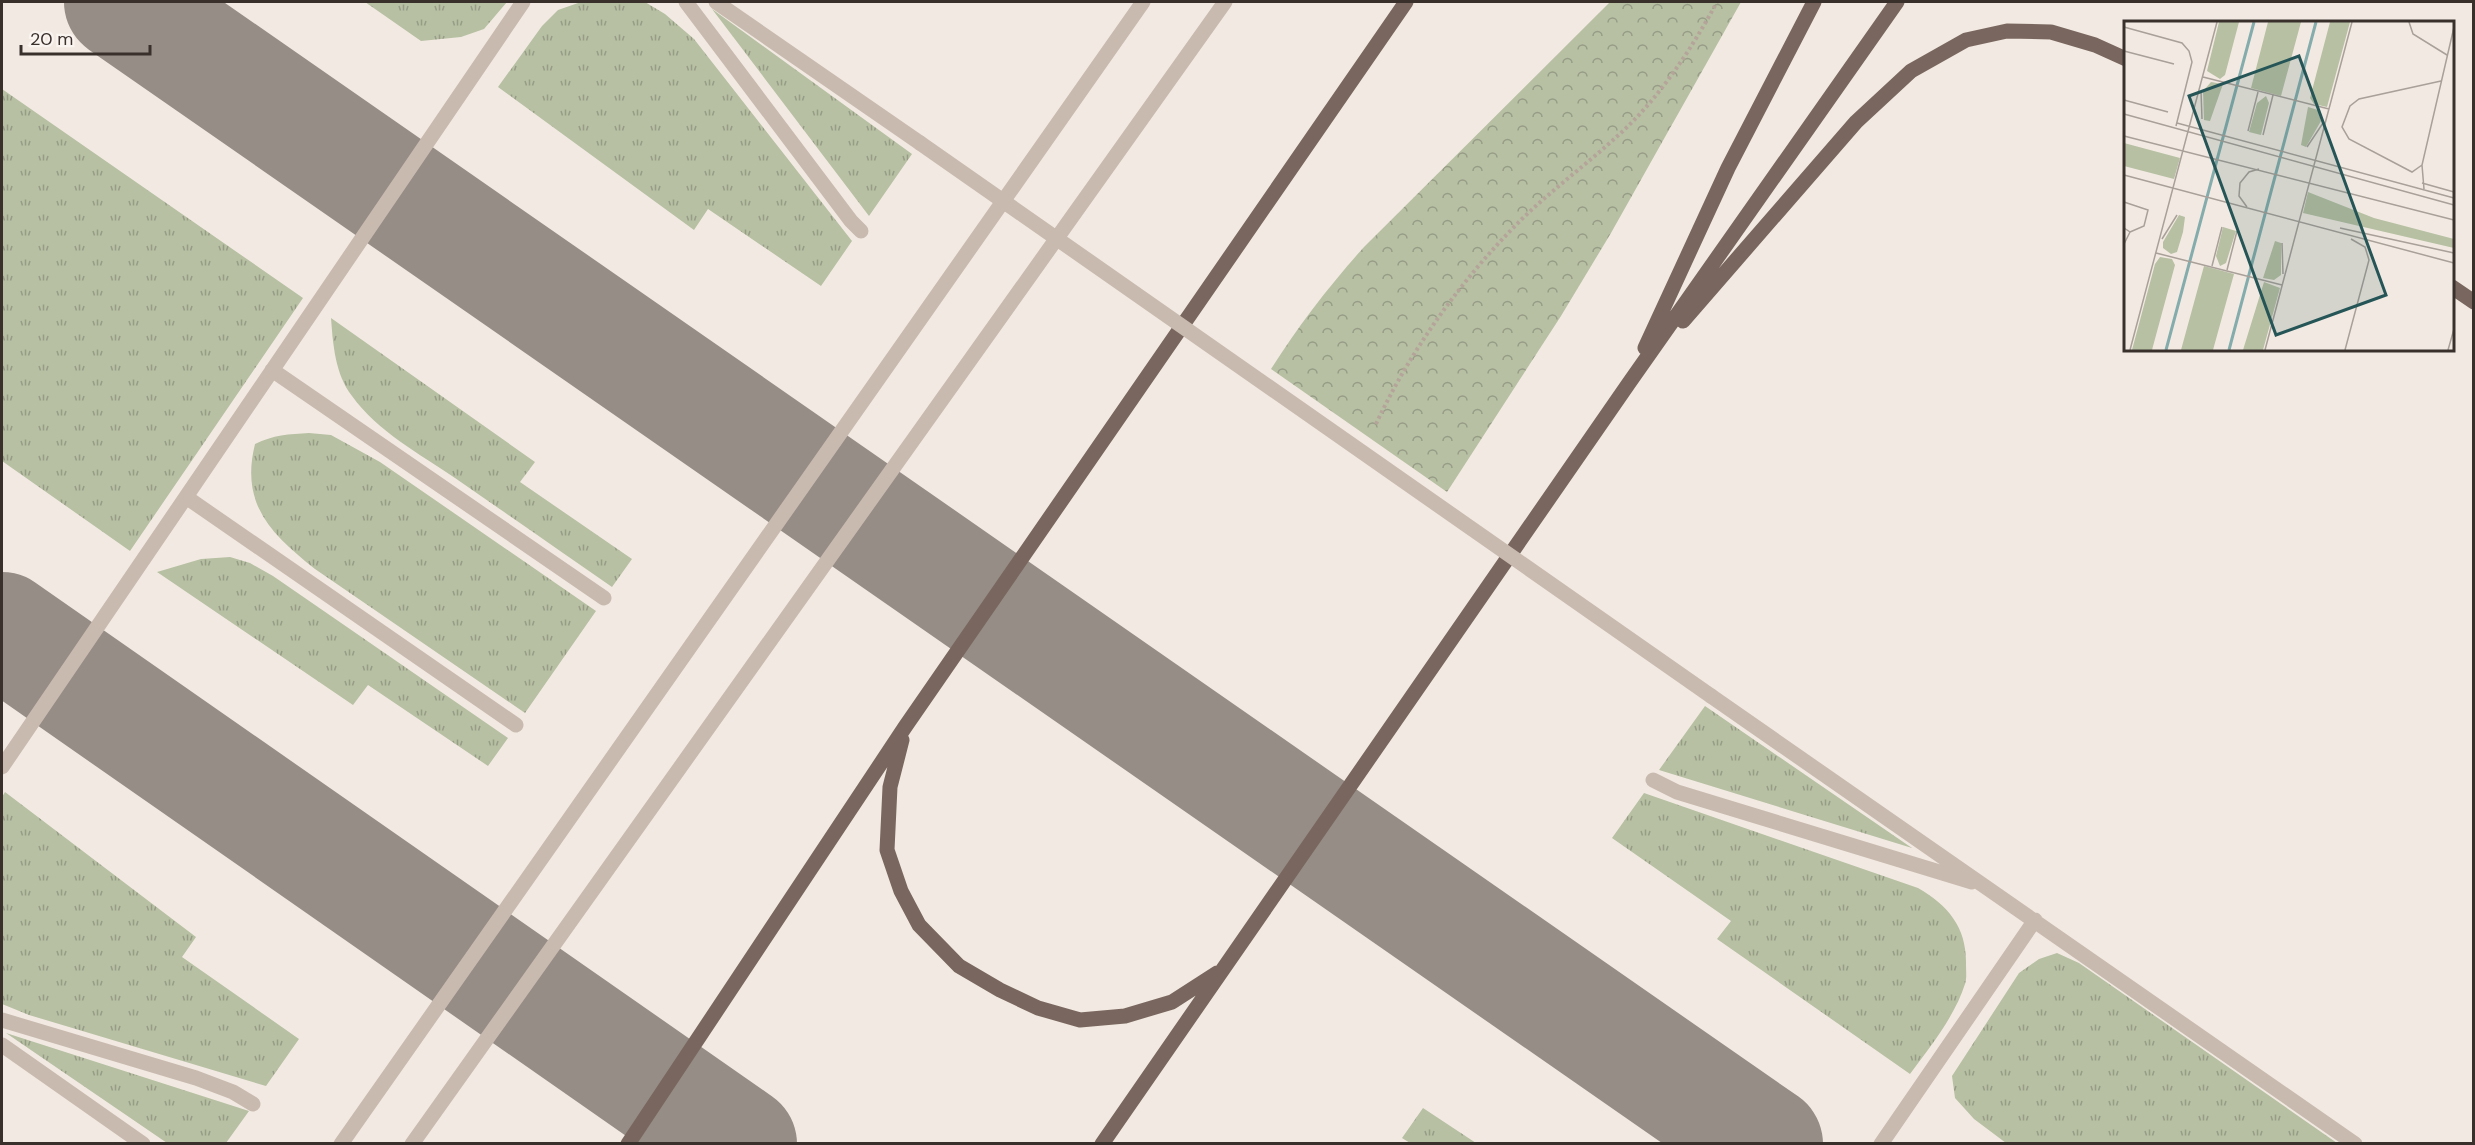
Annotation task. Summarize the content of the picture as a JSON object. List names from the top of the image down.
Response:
{
  "scale_bar": "20 m"
}
